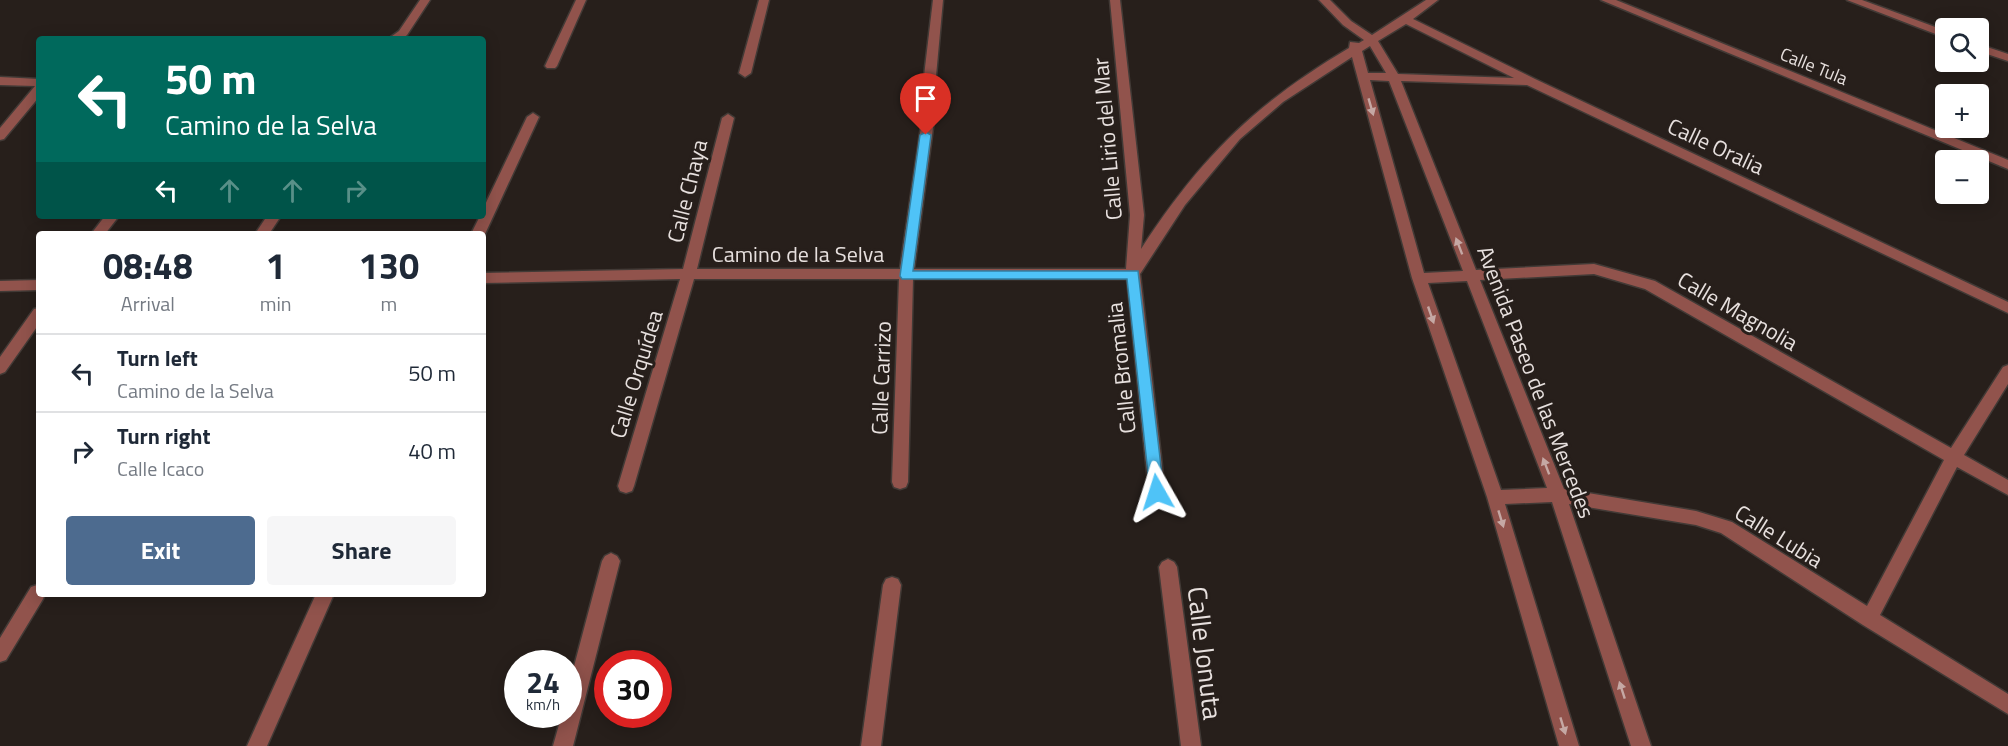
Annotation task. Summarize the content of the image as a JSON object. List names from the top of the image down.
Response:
{
  "streets": {
    "street": [
      "Calle Tula",
      "Calle Lirio del Mar",
      "Calle Oralia",
      "Calle Chaya",
      "Camino de la Selva",
      "Calle Magnolia",
      "Calle Bromalia",
      "Calle Orquídea",
      "Calle Carrizo",
      "Avenida Paseo de las Mercedes",
      "Calle Lubia",
      "Calle Jonuta"
    ]
  },
  "crossings": [
    ["Calle Lirio del Mar", "Camino de la Selva"],
    ["Calle Lirio del Mar", "Calle Bromalia"],
    ["Calle Chaya", "Camino de la Selva"],
    ["Calle Chaya", "Calle Orquídea"],
    ["Camino de la Selva", "Calle Bromalia"],
    ["Camino de la Selva", "Calle Orquídea"],
    ["Camino de la Selva", "Calle Carrizo"],
    ["Calle Magnolia", "Avenida Paseo de las Mercedes"],
    ["Avenida Paseo de las Mercedes", "Calle Lubia"]
  ],
  "page": {
    "map_buttons": ["+", "−"],
    "turn": ["50 m", "Camino de la Selva"],
    "eta": [
      "08:48",
      "Arrival",
      "1",
      "min",
      "130",
      "m"
    ],
    "list": [
      {
        "name": "Turn left",
        "note": "Camino de la Selva",
        "value": "50 m"
      },
      {
        "name": "Turn right",
        "note": "Calle Icaco",
        "value": "40 m"
      }
    ],
    "buttons": ["Exit", "Share"],
    "speed": "24 km/h",
    "limit": "30"
  }
}
